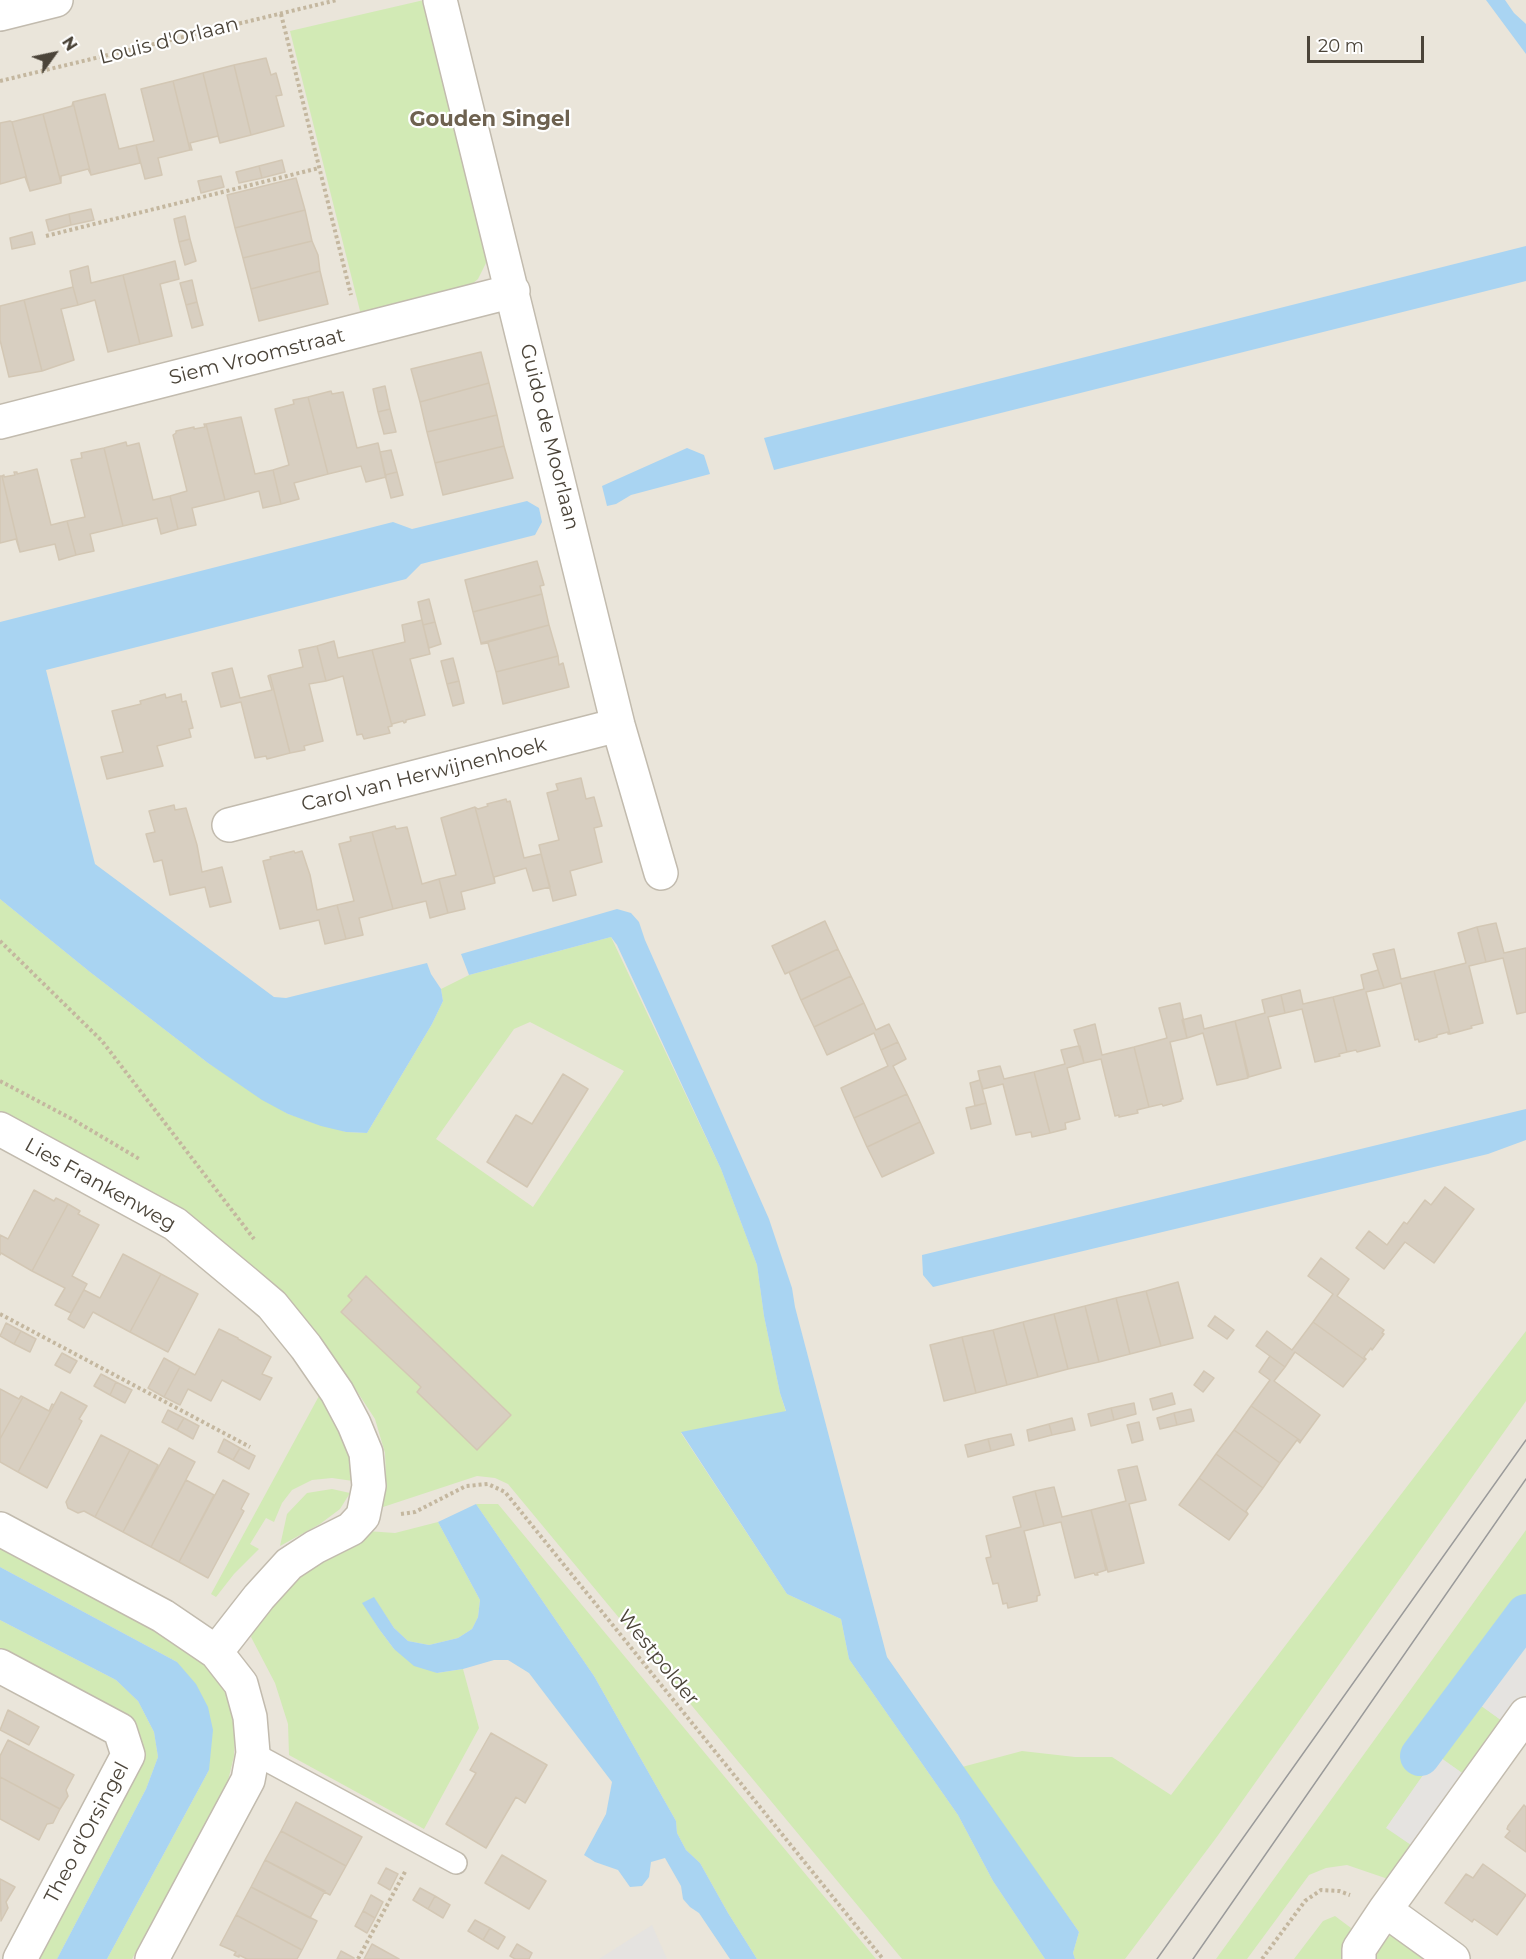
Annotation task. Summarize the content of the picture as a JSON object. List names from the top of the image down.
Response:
{
  "streets": {
    "street": [
      "Siem Vroomstraat",
      "Guido de Moorlaan",
      "Carol van Herwijnenhoek",
      "Lies Frankenweg",
      "Theo d'Orsingel"
    ],
    "path": ["Louis d'Orlaan", "Westpolder"]
  },
  "crossings": [
    ["Siem Vroomstraat", "Guido de Moorlaan"],
    ["Guido de Moorlaan", "Carol van Herwijnenhoek"],
    ["Lies Frankenweg", "Westpolder"]
  ],
  "districts": ["Gouden Singel"],
  "scale_bar": "20 m",
  "north": "top right"
}
